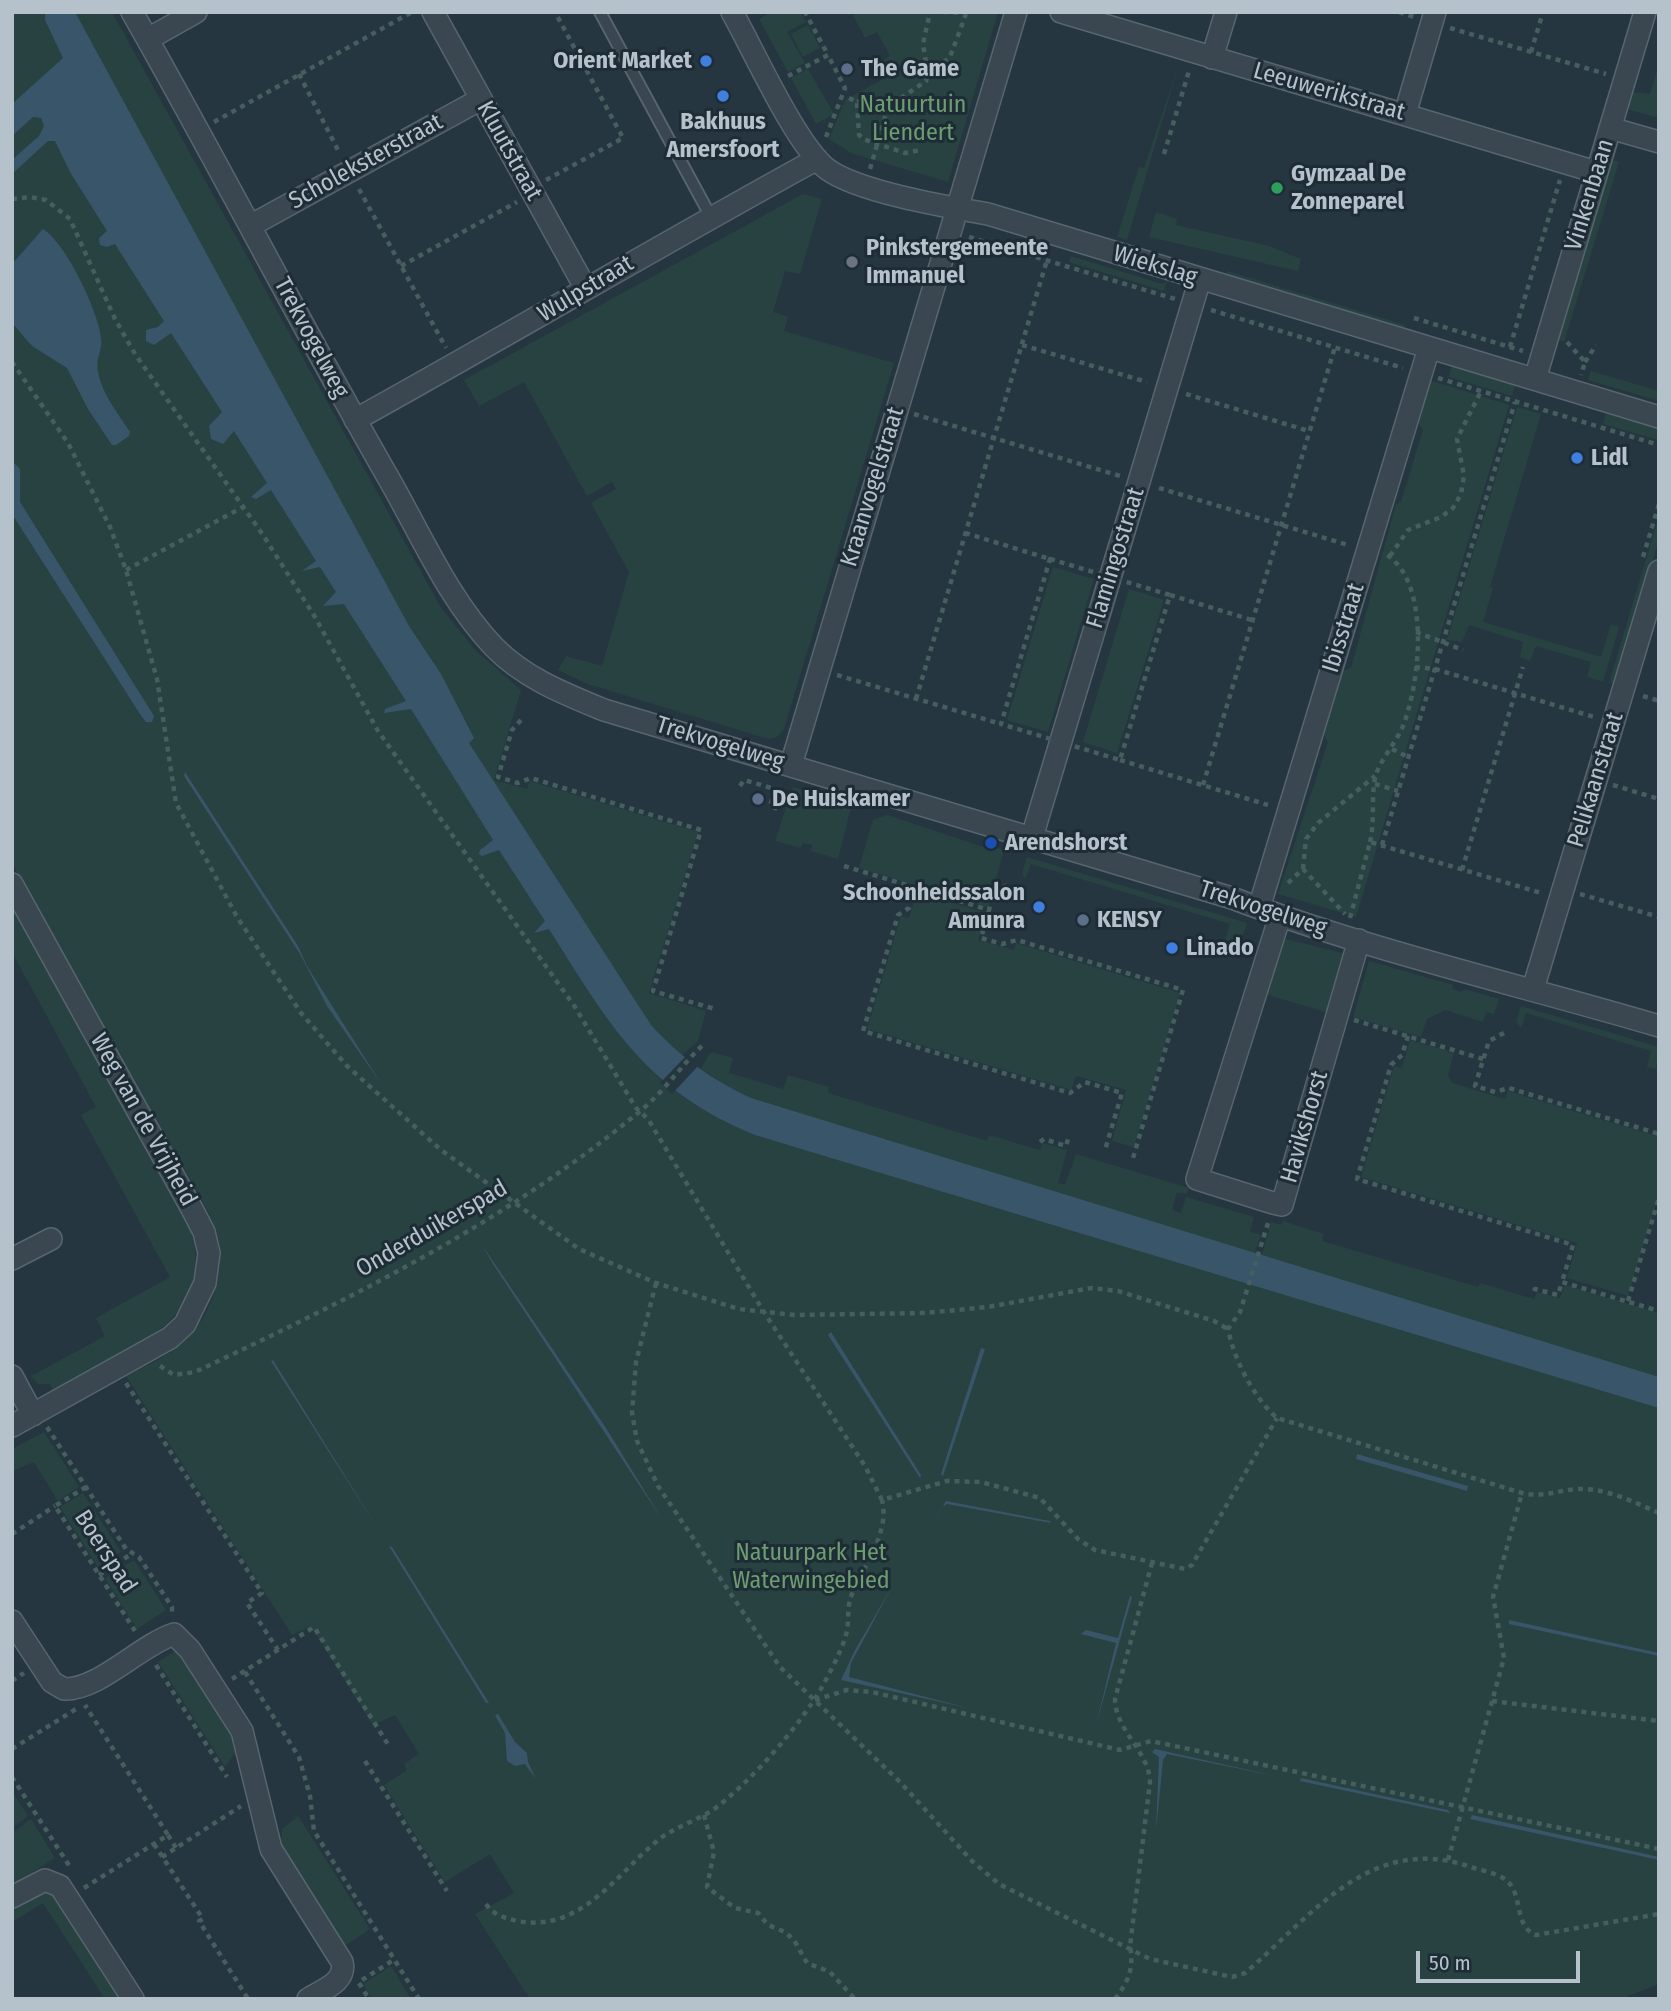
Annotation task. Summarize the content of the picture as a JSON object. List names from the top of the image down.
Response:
{
  "streets": {
    "street": [
      "Leeuwerikstraat",
      "Kluutstraat",
      "Scholeksterstraat",
      "Vinkenbaan",
      "Wiekslag",
      "Wulpstraat",
      "Trekvogelweg",
      "Kraanvogelstraat",
      "Flamingostraat",
      "Ibisstraat",
      "Pelikaanstraat",
      "Weg van de Vrijheid",
      "Havikshorst"
    ],
    "path": ["Onderduikerspad", "Boerspad"]
  },
  "crossings": [
    ["Leeuwerikstraat", "Vinkenbaan"],
    ["Kluutstraat", "Scholeksterstraat"],
    ["Kluutstraat", "Wulpstraat"],
    ["Scholeksterstraat", "Trekvogelweg"],
    ["Vinkenbaan", "Wiekslag"],
    ["Wiekslag", "Wulpstraat"],
    ["Wiekslag", "Kraanvogelstraat"],
    ["Wiekslag", "Flamingostraat"],
    ["Wiekslag", "Ibisstraat"],
    ["Wulpstraat", "Trekvogelweg"],
    ["Trekvogelweg", "Kraanvogelstraat"],
    ["Trekvogelweg", "Flamingostraat"],
    ["Trekvogelweg", "Ibisstraat"],
    ["Trekvogelweg", "Pelikaanstraat"],
    ["Trekvogelweg", "Havikshorst"],
    ["Weg van de Vrijheid", "Onderduikerspad"],
    ["Weg van de Vrijheid", "Boerspad"]
  ],
  "parks": ["Natuurtuin Liendert", "Natuurpark Het Waterwingebied"],
  "places": [
    "Orient Market",
    "The Game",
    "Bakhuus Amersfoort",
    "Gymzaal De Zonneparel",
    "Pinkstergemeente Immanuel",
    "Lidl",
    "De Huiskamer",
    "Arendshorst",
    "Schoonheidssalon Amunra",
    "KENSY",
    "Linado"
  ],
  "scale_bar": "50 m"
}
